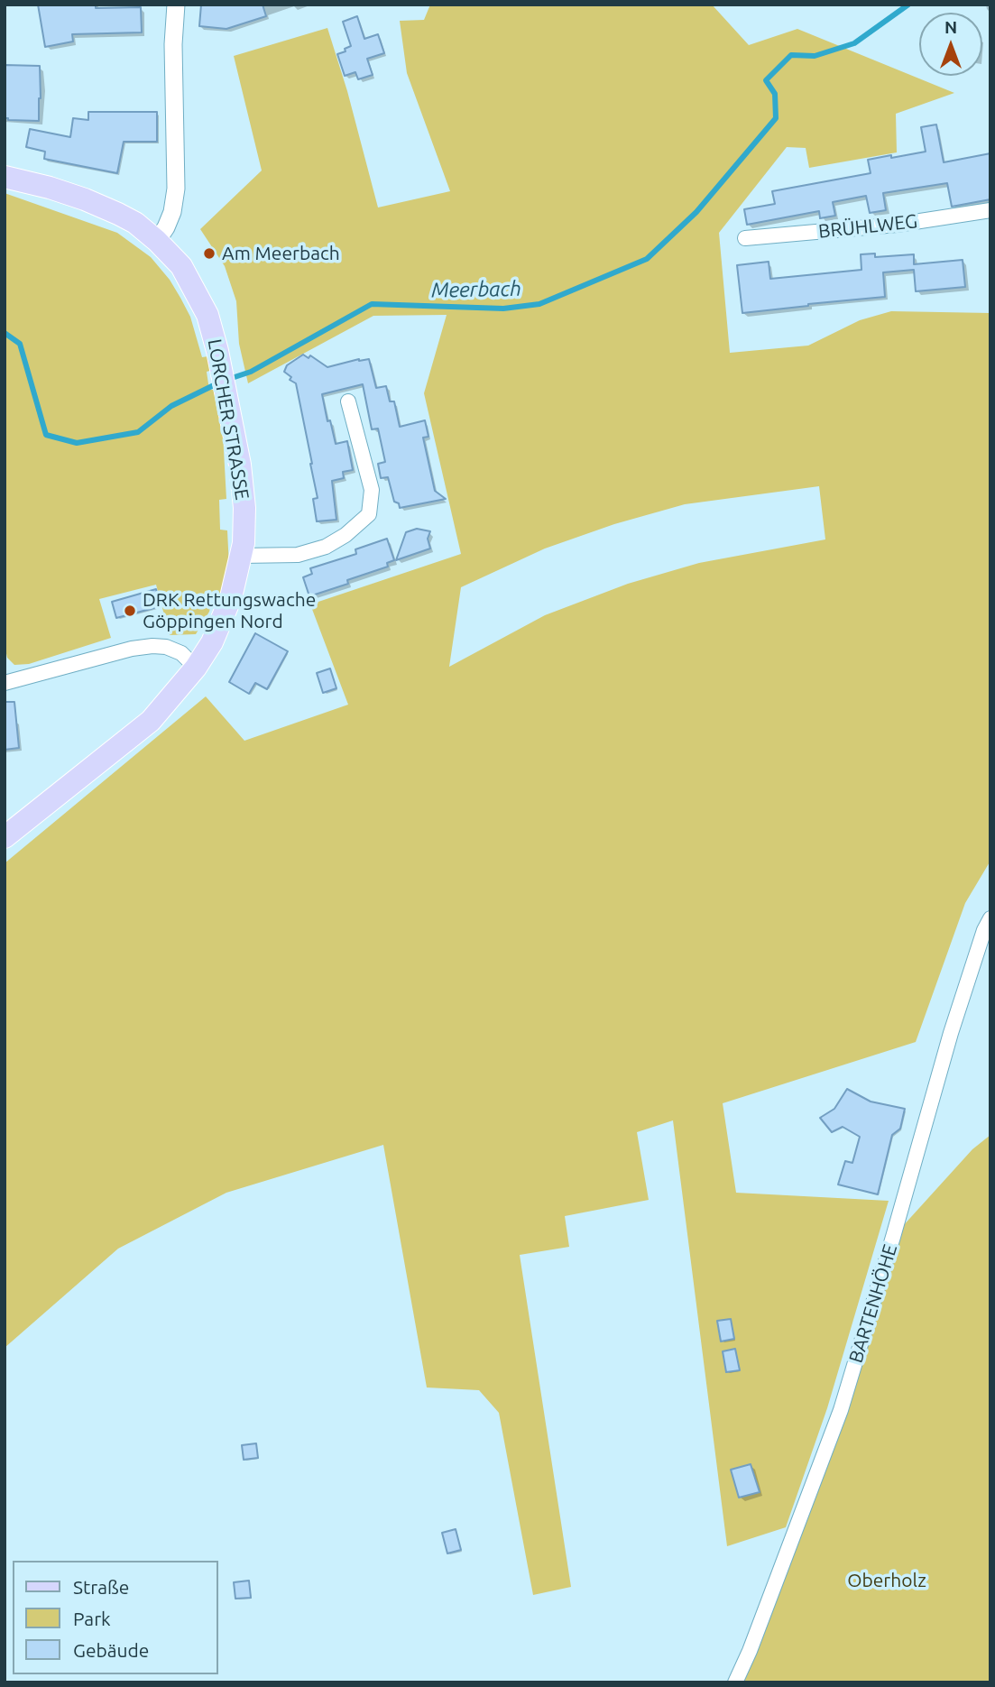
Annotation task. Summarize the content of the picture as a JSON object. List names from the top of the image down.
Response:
{
  "streets": {
    "main road": ["LORCHER STRASSE"],
    "street": ["BRÜHLWEG", "BARTENHÖHE"]
  },
  "water": ["Meerbach"],
  "parks": ["Oberholz"],
  "places": ["Am Meerbach", "DRK Rettungswache Göppingen Nord"],
  "legend": ["Straße", "Park", "Gebäude"],
  "north": "top"
}
